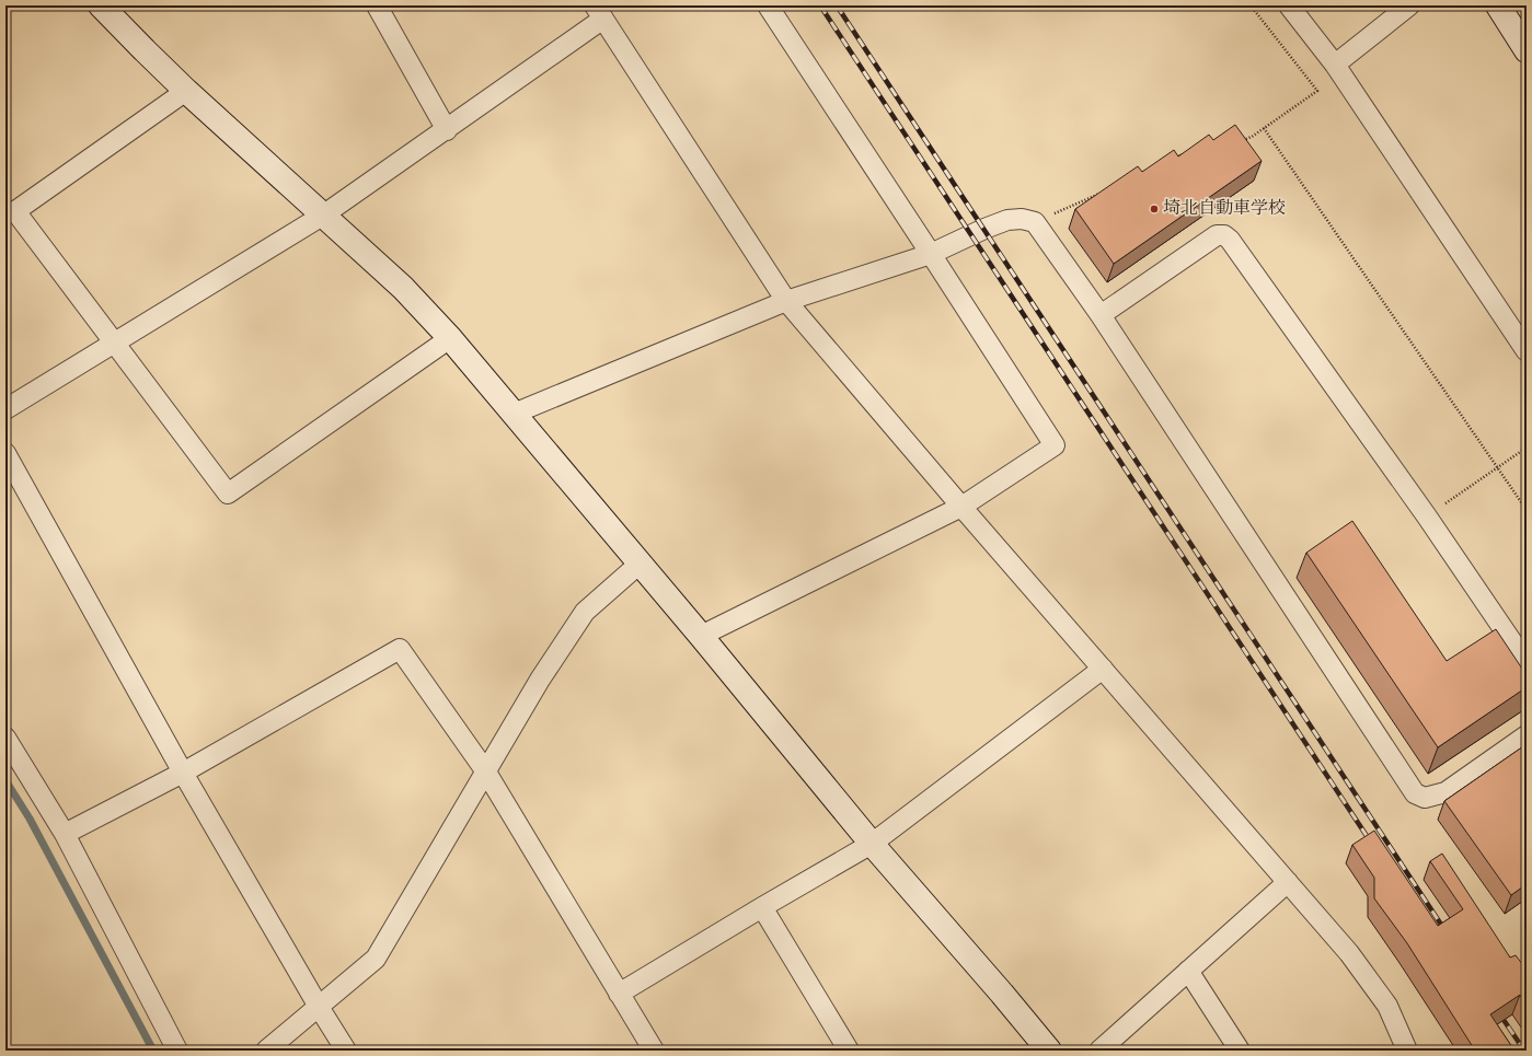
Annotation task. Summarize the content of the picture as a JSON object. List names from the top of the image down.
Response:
{
  "places": ["埼北自動車学校"]
}
